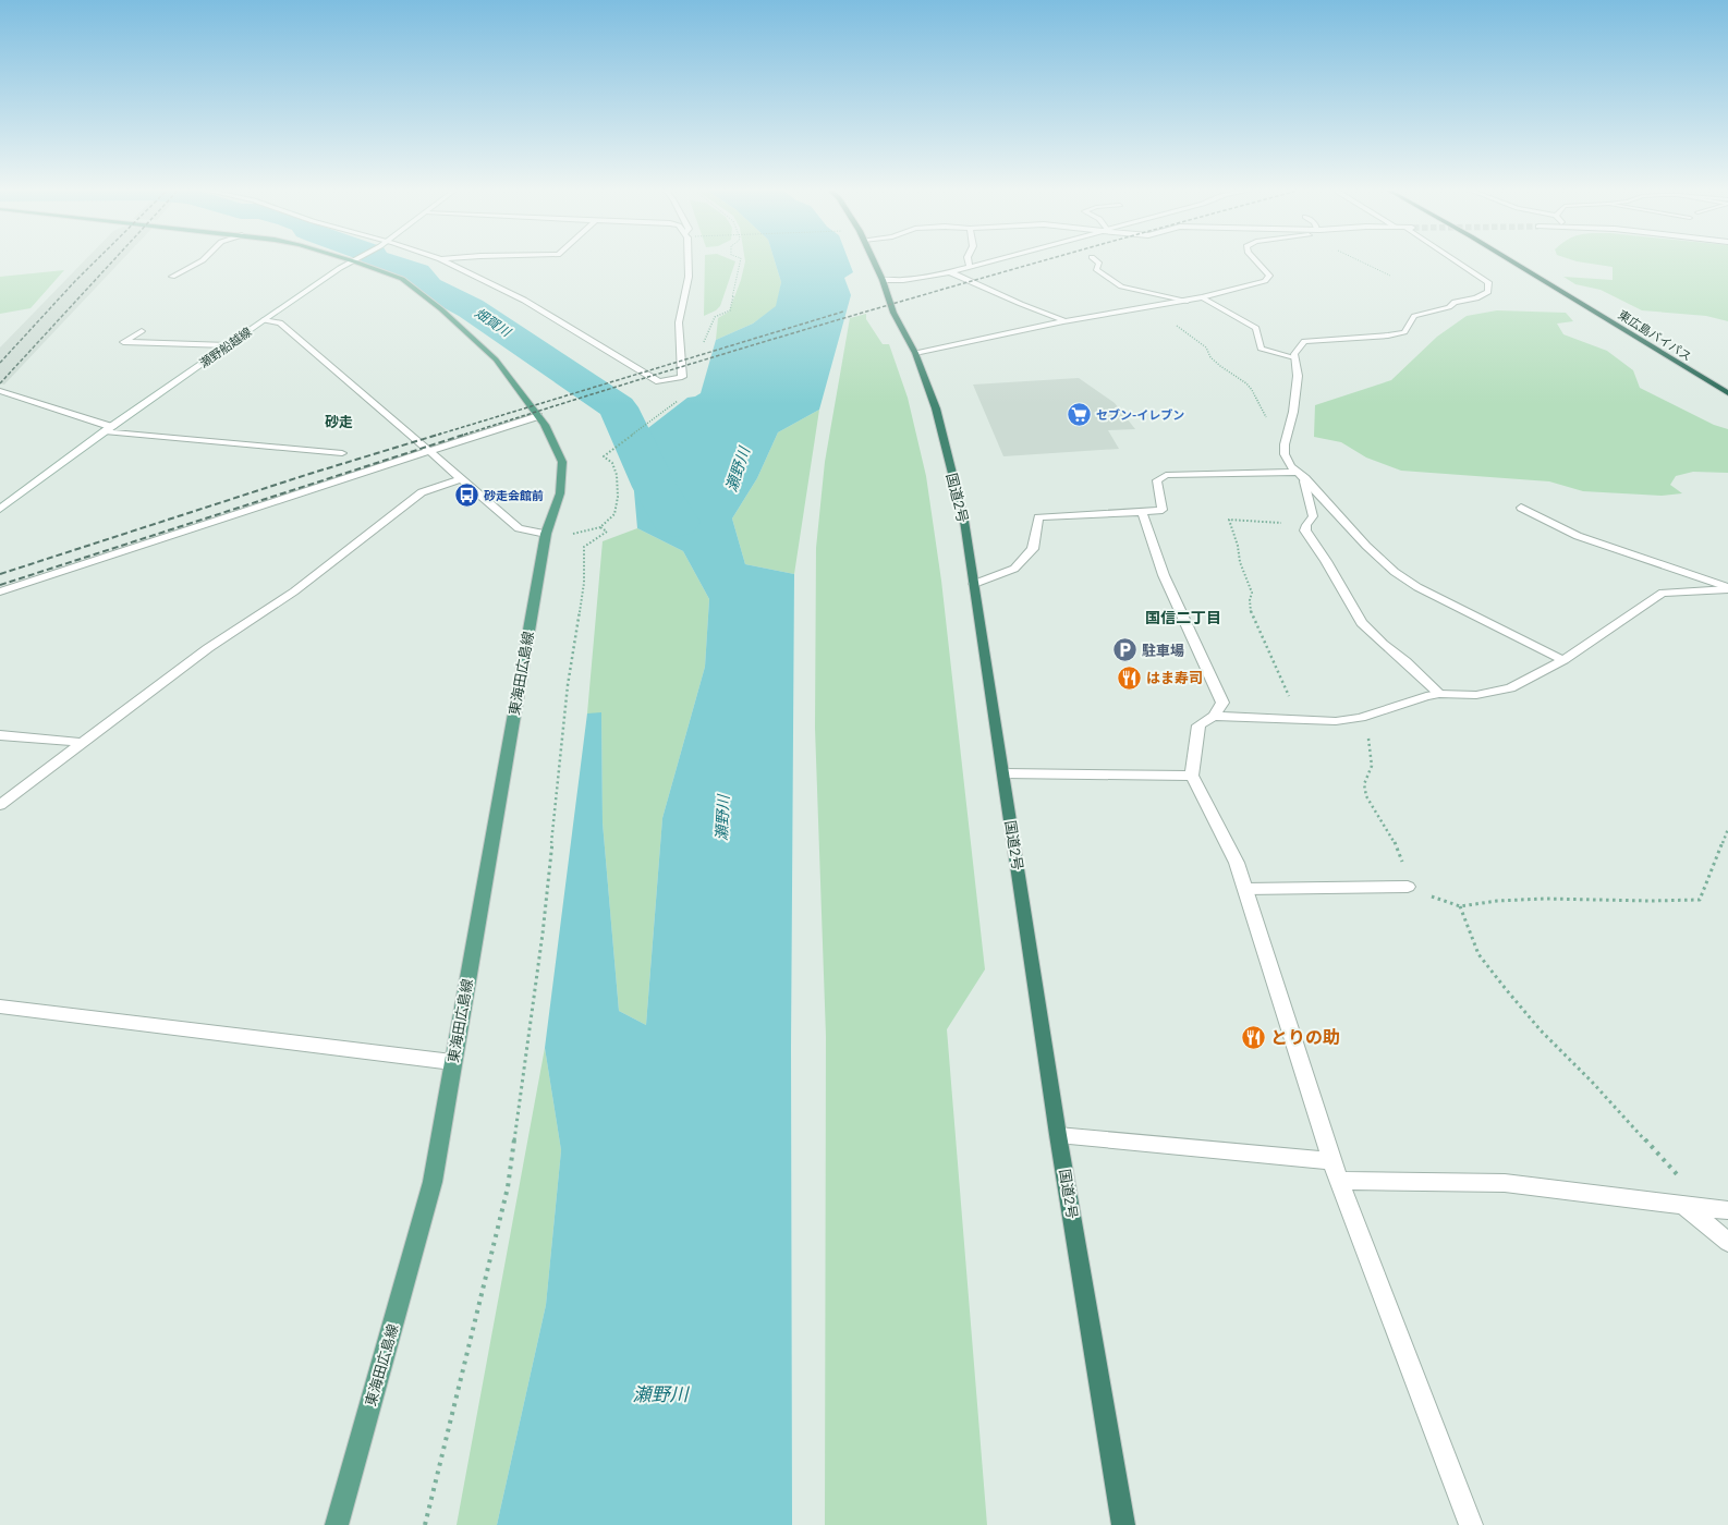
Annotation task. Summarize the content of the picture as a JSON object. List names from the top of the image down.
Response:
{
  "streets": {
    "highway": ["東広島バイパス", "国道2号"],
    "main road": ["東海田広島線"],
    "street": ["瀬野船越線"]
  },
  "districts": ["砂走", "国信二丁目"],
  "water": ["畑賀川", "瀬野川"],
  "places": {
    "supermarket": ["セブン-イレブン"],
    "bus stop": ["砂走会館前"],
    "parking": ["駐車場"],
    "restaurant": ["はま寿司", "とりの助"]
  }
}
